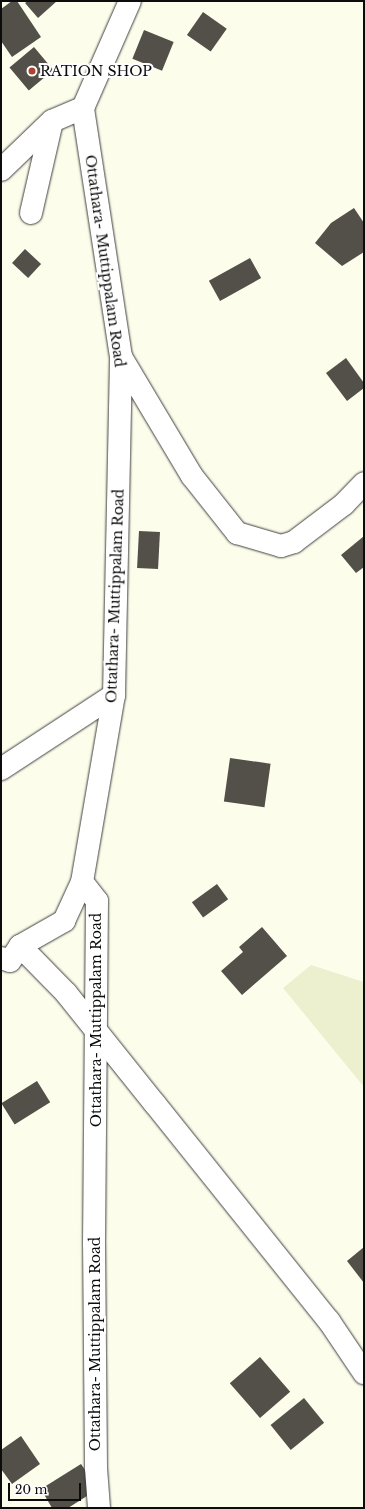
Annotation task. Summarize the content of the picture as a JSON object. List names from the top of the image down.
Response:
{
  "streets": {
    "street": ["Ottathara- Muttippalam Road"]
  },
  "places": ["RATION SHOP"],
  "scale_bar": "20 m"
}
